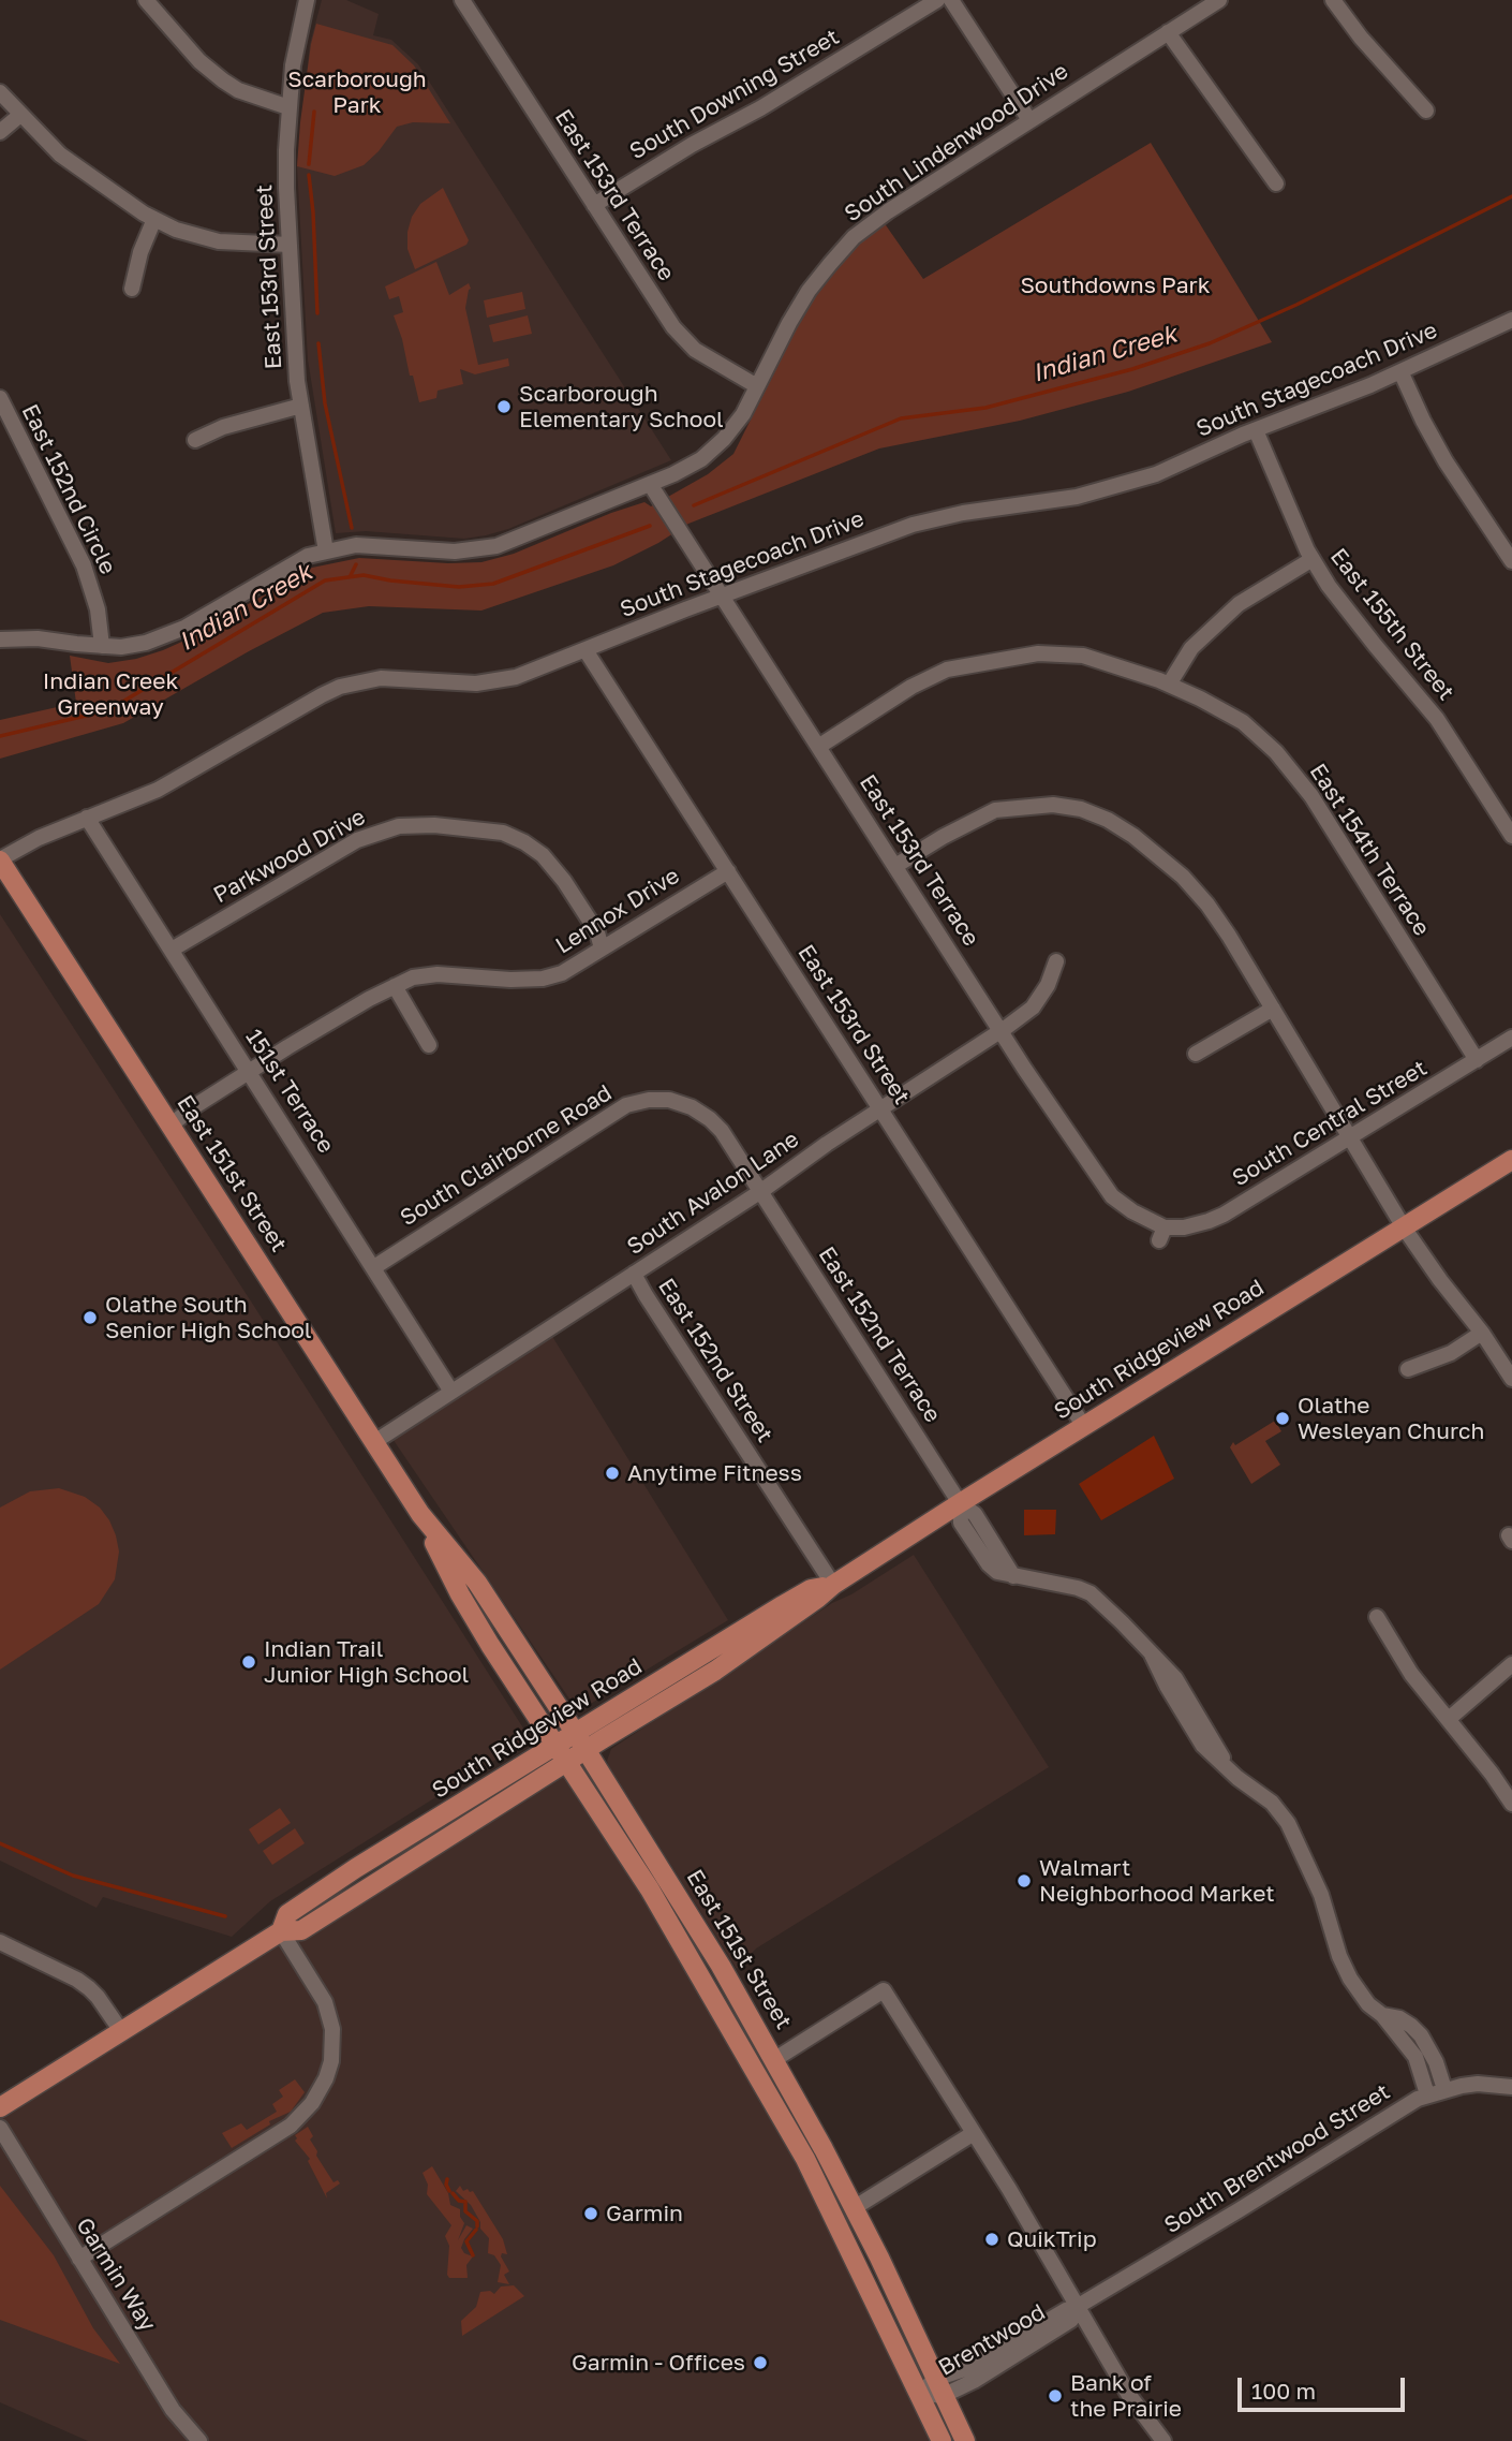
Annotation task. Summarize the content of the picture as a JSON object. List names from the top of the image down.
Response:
{
  "streets": {
    "main road": ["East 151st Street", "South Ridgeview Road"],
    "street": [
      "South Downing Street",
      "South Lindenwood Drive",
      "East 153rd Terrace",
      "East 153rd Street",
      "South Stagecoach Drive",
      "East 152nd Circle",
      "East 155th Street",
      "East 154th Terrace",
      "Parkwood Drive",
      "Lennox Drive",
      "151st Terrace",
      "South Central Street",
      "South Clairborne Road",
      "South Avalon Lane",
      "East 152nd Terrace",
      "East 152nd Street",
      "South Brentwood Street",
      "Garmin Way",
      "Brentwood"
    ]
  },
  "crossings": [
    ["South Downing Street", "East 153rd Terrace"],
    ["South Lindenwood Drive", "East 153rd Terrace"],
    ["South Lindenwood Drive", "East 153rd Street"],
    ["South Lindenwood Drive", "East 152nd Circle"],
    ["East 153rd Terrace", "South Stagecoach Drive"],
    ["East 153rd Terrace", "East 154th Terrace"],
    ["East 153rd Terrace", "South Central Street"],
    ["East 153rd Terrace", "South Avalon Lane"],
    ["East 153rd Street", "South Stagecoach Drive"],
    ["East 153rd Street", "Lennox Drive"],
    ["East 153rd Street", "South Avalon Lane"],
    ["East 153rd Street", "South Ridgeview Road"],
    ["South Stagecoach Drive", "East 155th Street"],
    ["South Stagecoach Drive", "151st Terrace"],
    ["South Stagecoach Drive", "East 151st Street"],
    ["East 154th Terrace", "South Central Street"],
    ["Parkwood Drive", "Lennox Drive"],
    ["Parkwood Drive", "151st Terrace"],
    ["Lennox Drive", "151st Terrace"],
    ["Lennox Drive", "East 151st Street"],
    ["151st Terrace", "South Clairborne Road"],
    ["151st Terrace", "South Avalon Lane"],
    ["South Clairborne Road", "South Avalon Lane"],
    ["South Clairborne Road", "East 152nd Terrace"],
    ["East 151st Street", "South Avalon Lane"],
    ["East 151st Street", "South Ridgeview Road"],
    ["East 151st Street", "Brentwood"],
    ["South Avalon Lane", "East 152nd Terrace"],
    ["South Avalon Lane", "East 152nd Street"],
    ["East 152nd Terrace", "South Ridgeview Road"],
    ["South Ridgeview Road", "East 152nd Street"],
    ["South Brentwood Street", "Brentwood"]
  ],
  "water": ["Indian Creek"],
  "parks": ["Scarborough Park", "Southdowns Park", "Indian Creek Greenway"],
  "places": [
    "Scarborough Elementary School",
    "Olathe South Senior High School",
    "Olathe Wesleyan Church",
    "Anytime Fitness",
    "Indian Trail Junior High School",
    "Walmart Neighborhood Market",
    "Garmin",
    "QuikTrip",
    "Garmin - Offices",
    "Bank of the Prairie"
  ],
  "scale_bar": "100 m"
}
